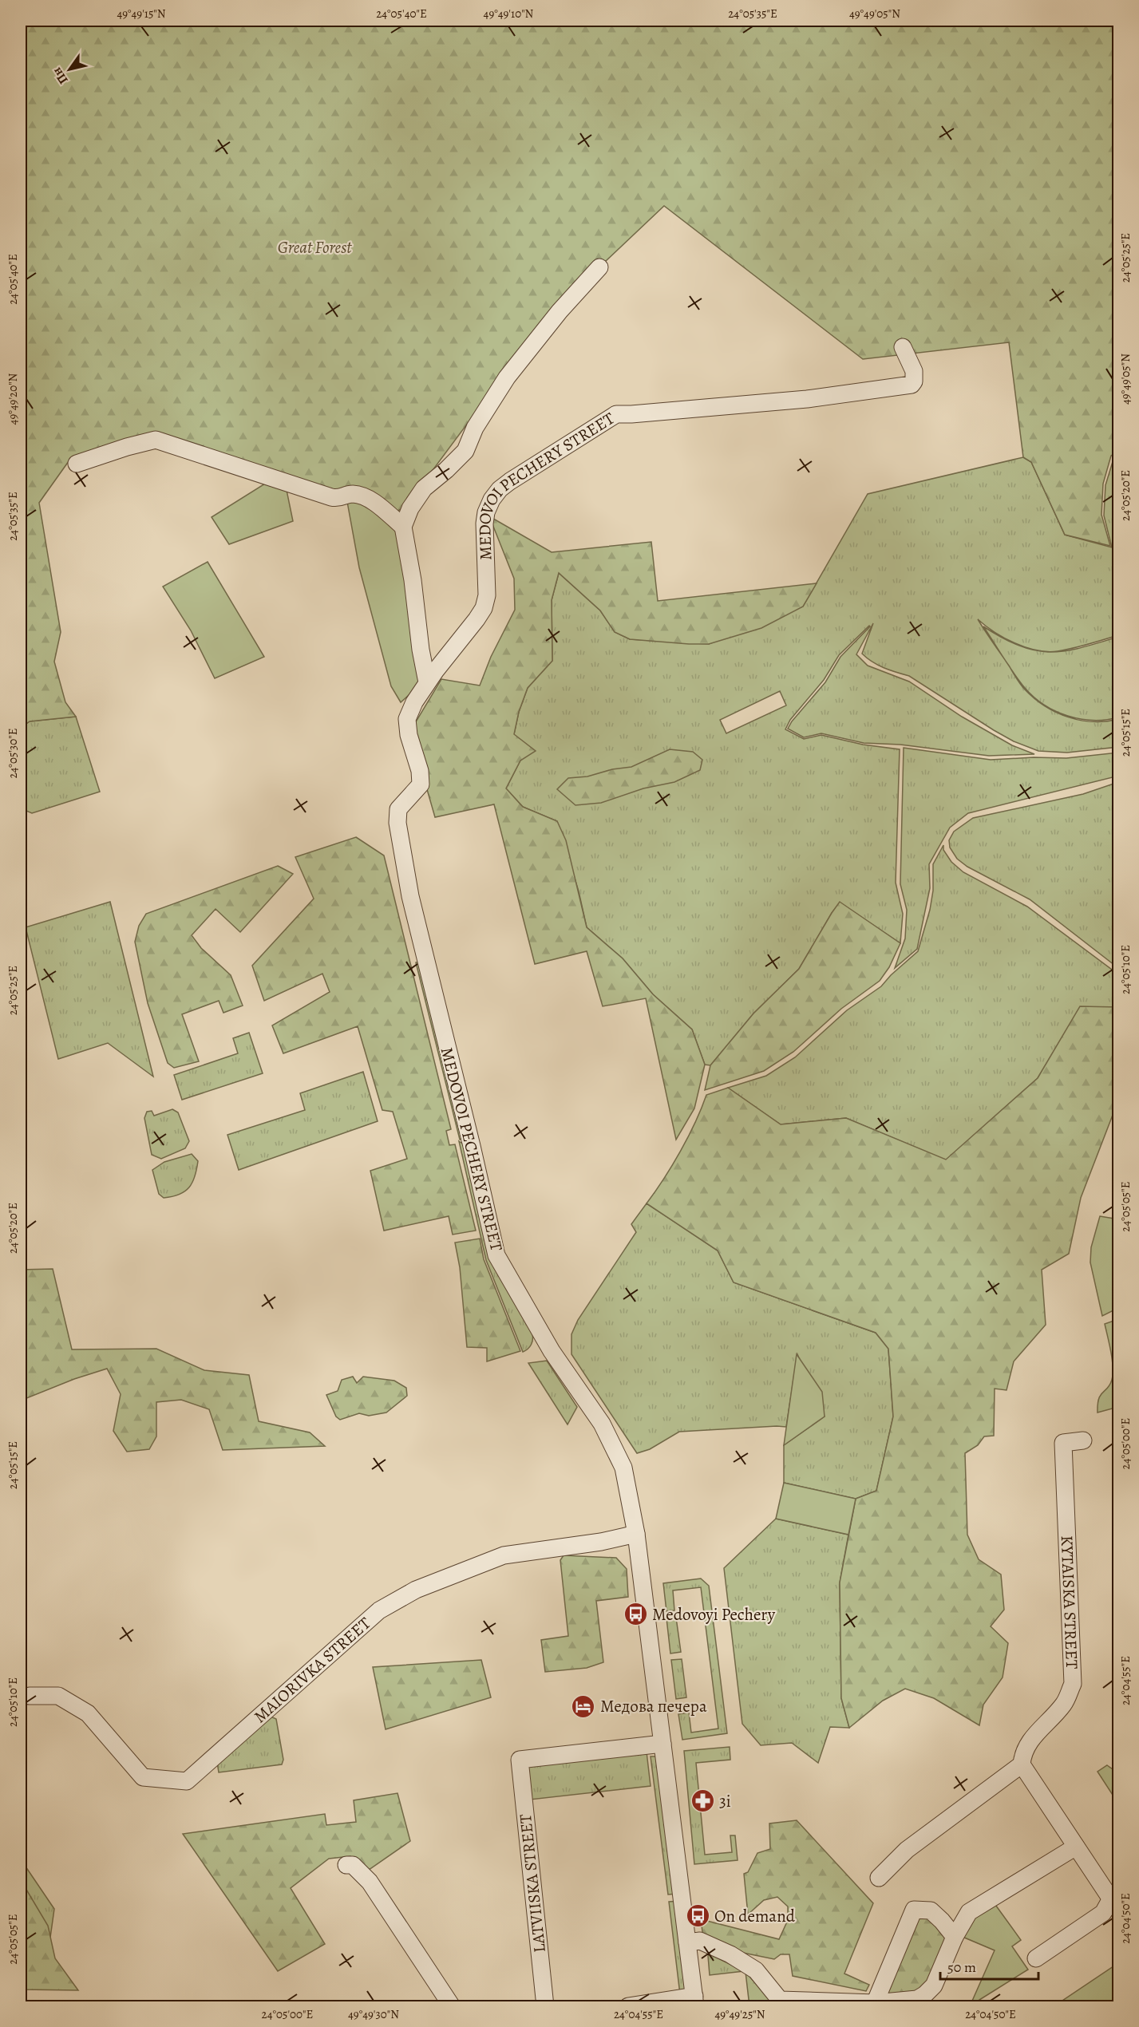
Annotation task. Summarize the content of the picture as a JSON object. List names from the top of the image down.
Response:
{
  "streets": {
    "street": [
      "MEDOVOI PECHERY STREET",
      "KYTAISKA STREET",
      "MAIORIVKA STREET",
      "LATVIISKA STREET"
    ]
  },
  "crossings": [
    ["MEDOVOI PECHERY STREET", "MAIORIVKA STREET"],
    ["MEDOVOI PECHERY STREET", "LATVIISKA STREET"]
  ],
  "parks": ["Great Forest"],
  "places": {
    "bus stop": ["Medovoyi Pechery", "On demand"],
    "hotel": ["Медова печера"],
    "pharmacy": ["3і"]
  },
  "scale_bar": "50 m",
  "north": "bottom left",
  "coordinates": [
    "49°49'15\"N",
    "24°05'40\"E",
    "49°49'10\"N",
    "24°05'35\"E",
    "49°49'05\"N",
    "24°05'25\"E",
    "49°49'20\"N",
    "24°05'20\"E",
    "24°05'15\"E",
    "24°05'30\"E",
    "24°05'10\"E",
    "24°05'05\"E",
    "24°05'00\"E",
    "24°04'55\"E",
    "24°04'50\"E",
    "49°49'30\"N",
    "49°49'25\"N"
  ]
}
